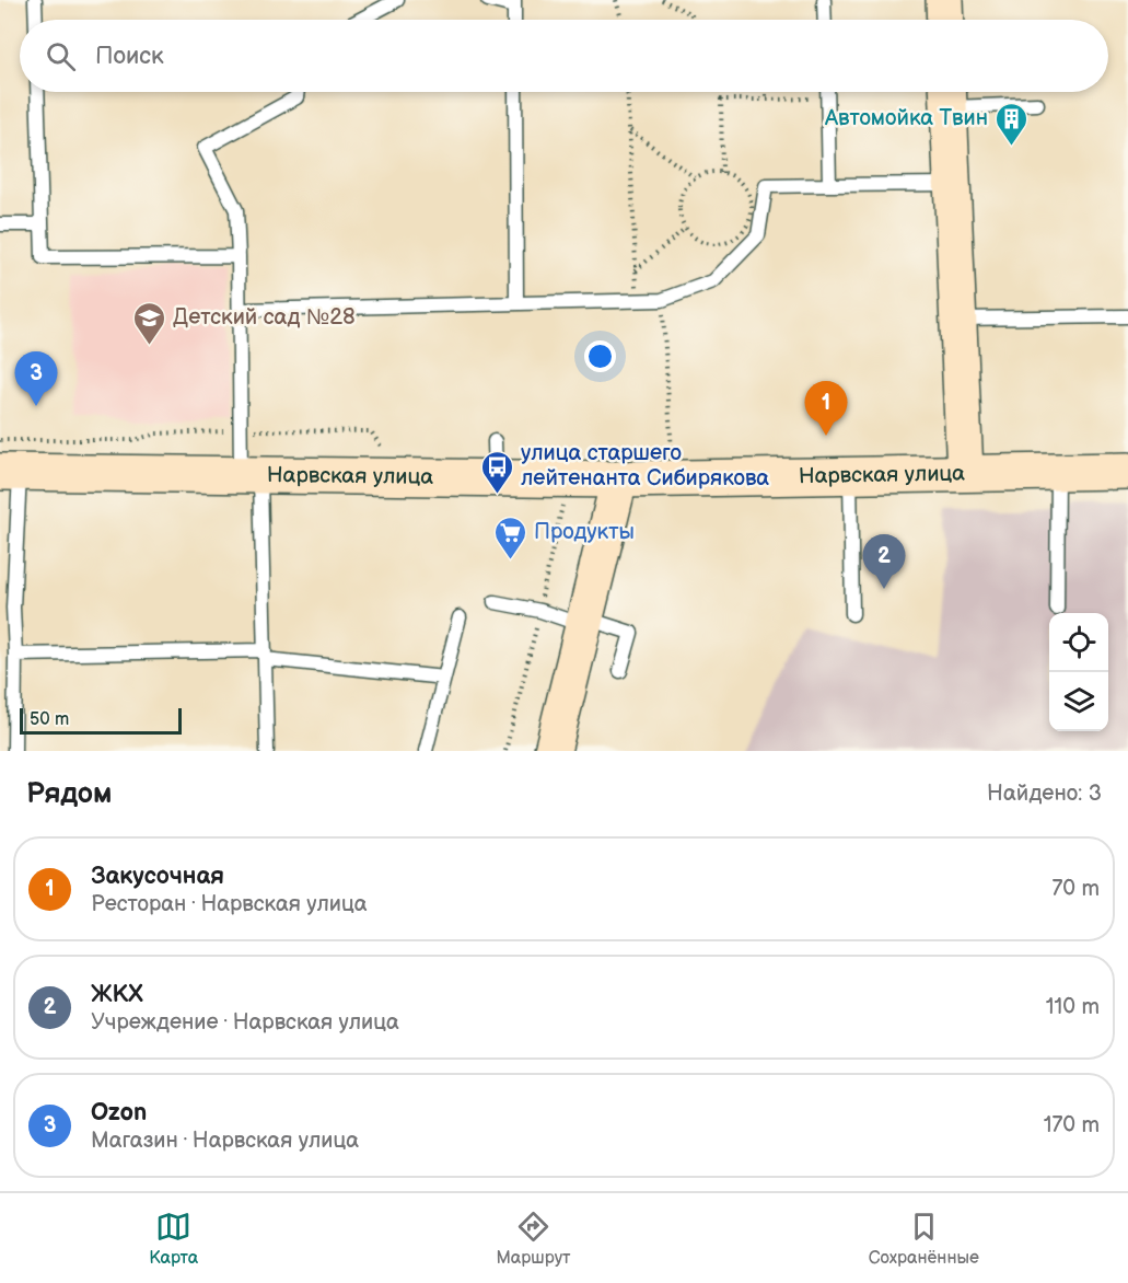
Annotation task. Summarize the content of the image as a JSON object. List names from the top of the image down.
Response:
{
  "streets": {
    "main road": ["Нарвская улица"]
  },
  "places": {
    "building": ["Автомойка Твин"],
    "school or university": ["Детский сад №28"],
    "bus stop": ["улица старшего лейтенанта Сибирякова"],
    "supermarket": ["Продукты"]
  },
  "scale_bar": "50 m",
  "page": {
    "search": "Поиск",
    "pins": ["3", "1", "2"],
    "scale": "50 m",
    "heading": ["Рядом", "Найдено: 3"],
    "list": [
      {
        "mark": "1",
        "name": "Закусочная",
        "note": "Ресторан · Нарвская улица",
        "value": "70 m"
      },
      {
        "mark": "2",
        "name": "ЖКХ",
        "note": "Учреждение · Нарвская улица",
        "value": "110 m"
      },
      {
        "mark": "3",
        "name": "Ozon",
        "note": "Магазин · Нарвская улица",
        "value": "170 m"
      }
    ],
    "nav": ["Карта", "Маршрут", "Сохранённые"]
  }
}
